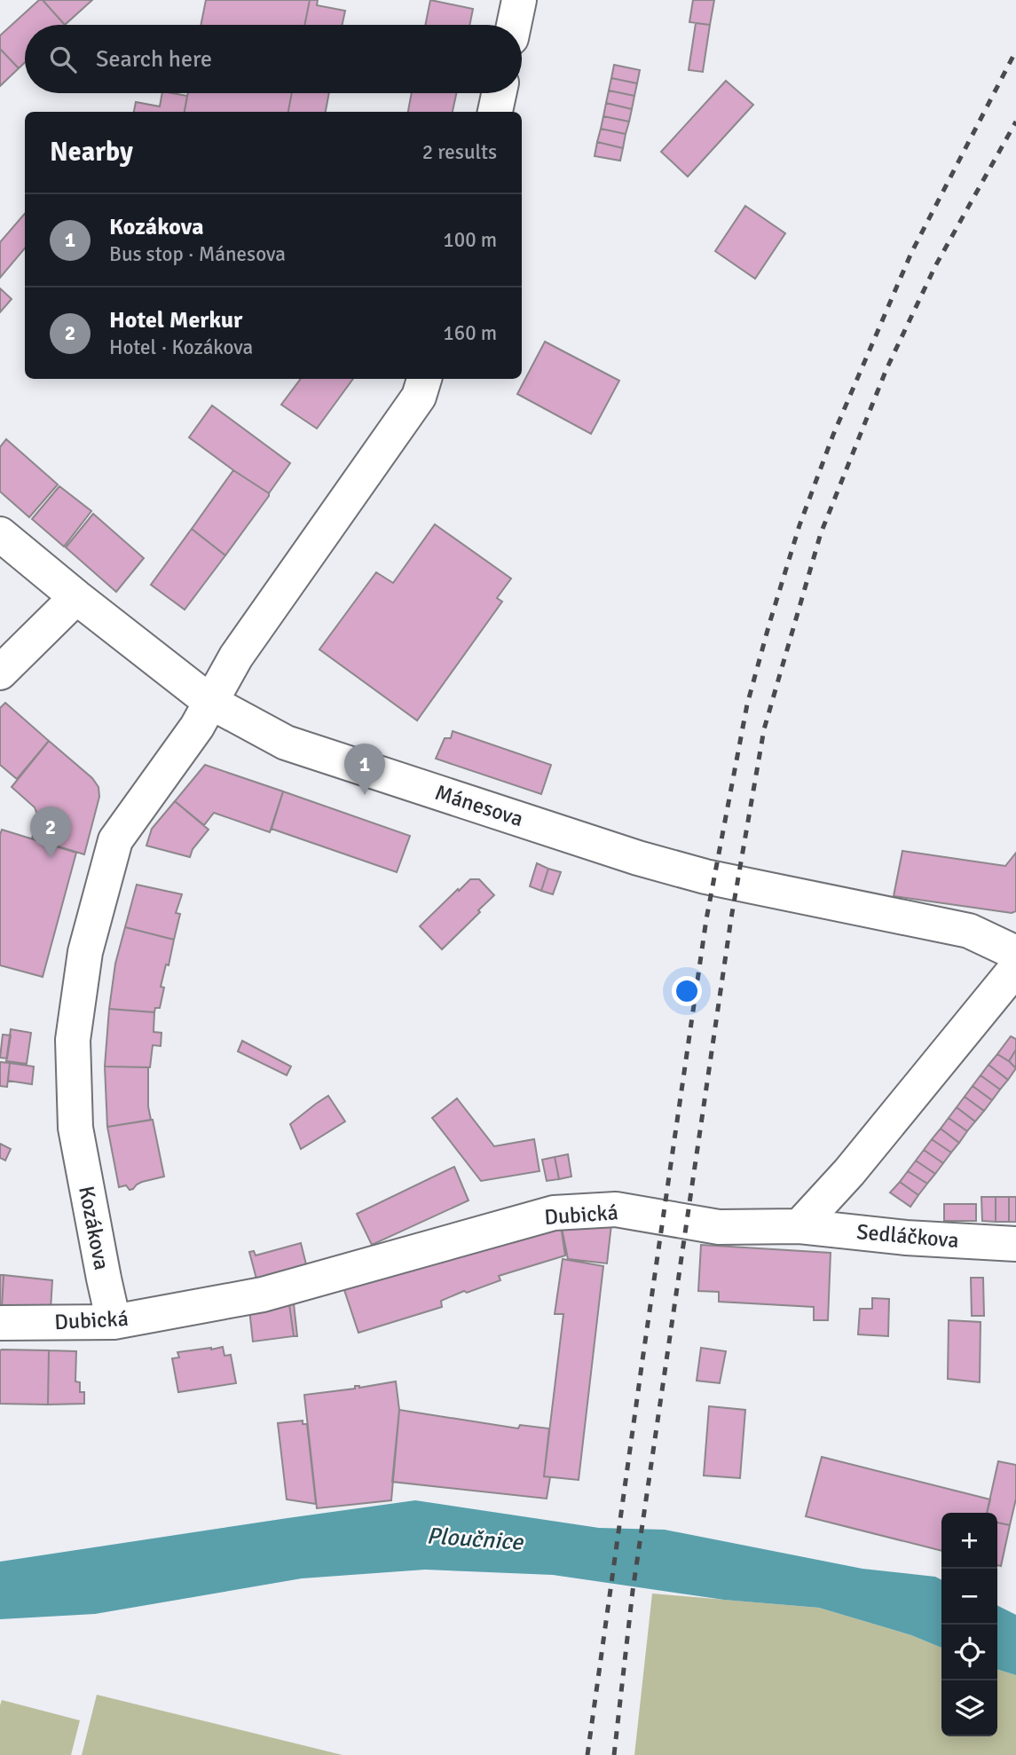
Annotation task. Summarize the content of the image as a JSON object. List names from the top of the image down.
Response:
{
  "streets": {
    "street": [
      "Mánesova",
      "Dubická",
      "Kozákova",
      "Sedláčkova"
    ]
  },
  "crossings": [
    ["Mánesova", "Kozákova"],
    ["Dubická", "Kozákova"],
    ["Dubická", "Sedláčkova"]
  ],
  "water": ["Ploučnice"],
  "page": {
    "search": "Search here",
    "heading": ["Nearby", "2 results"],
    "list": [
      {
        "mark": "1",
        "name": "Kozákova",
        "note": "Bus stop · Mánesova",
        "value": "100 m"
      },
      {
        "mark": "2",
        "name": "Hotel Merkur",
        "note": "Hotel · Kozákova",
        "value": "160 m"
      }
    ],
    "pins": ["1", "2"],
    "map_buttons": ["+", "−"]
  }
}
